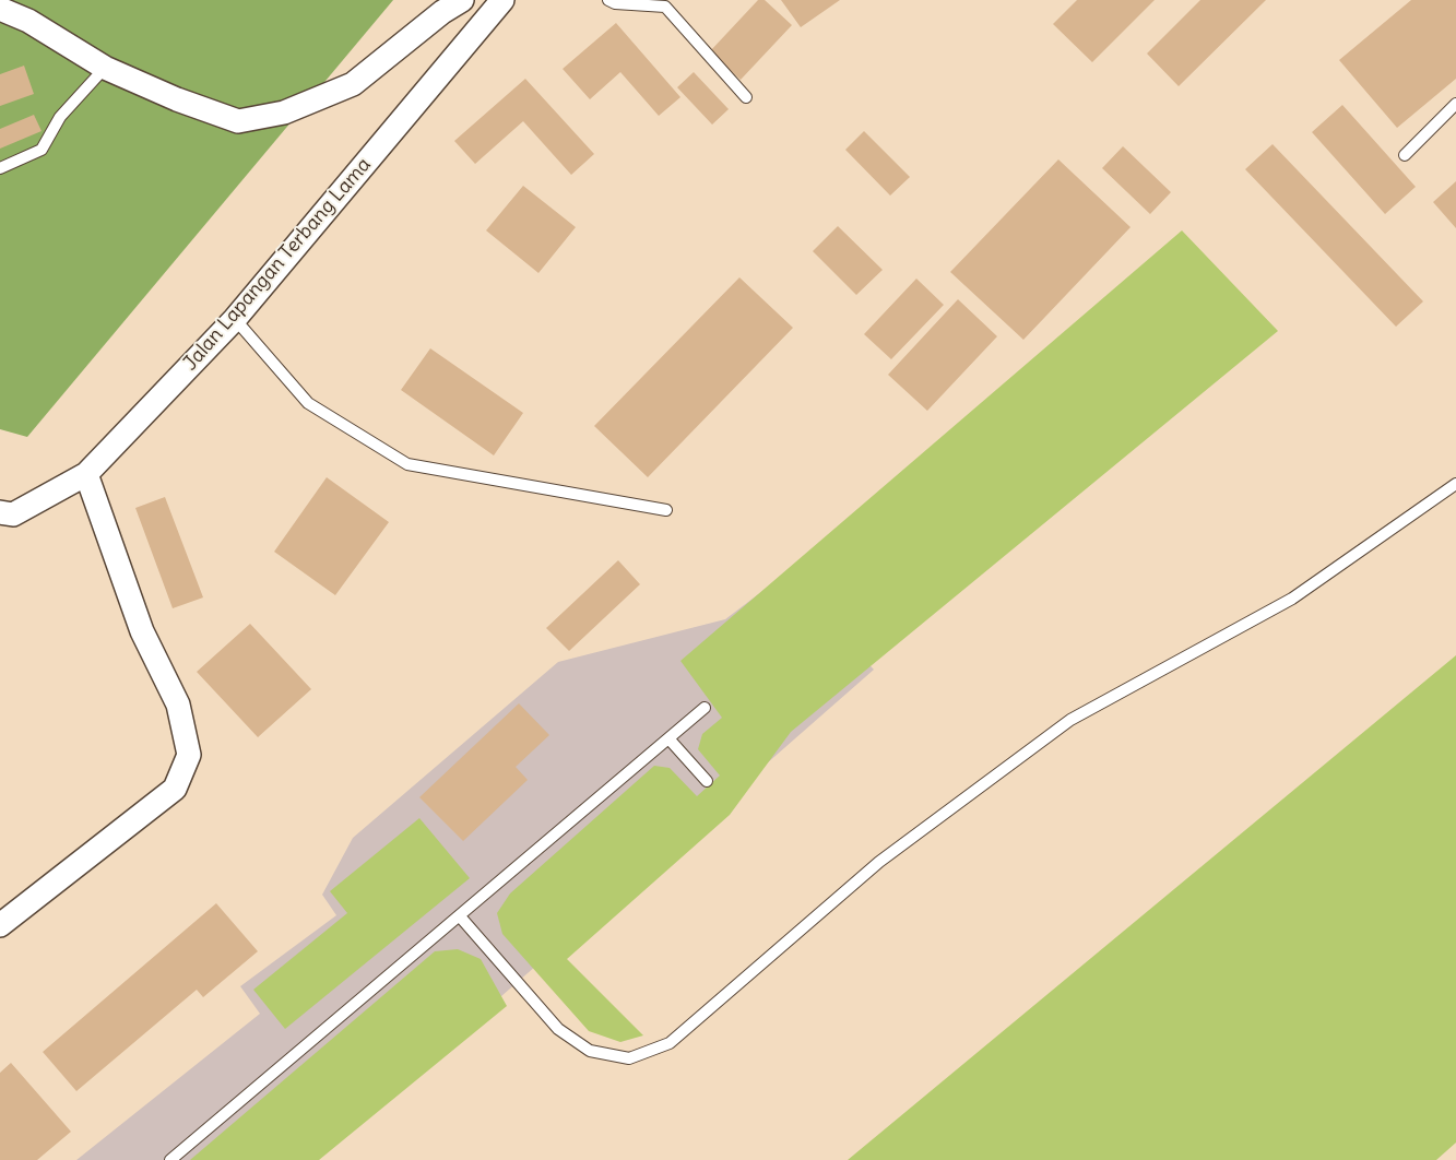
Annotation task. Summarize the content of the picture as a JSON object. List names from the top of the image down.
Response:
{
  "streets": {
    "street": ["Jalan Lapangan Terbang Lama"]
  }
}
